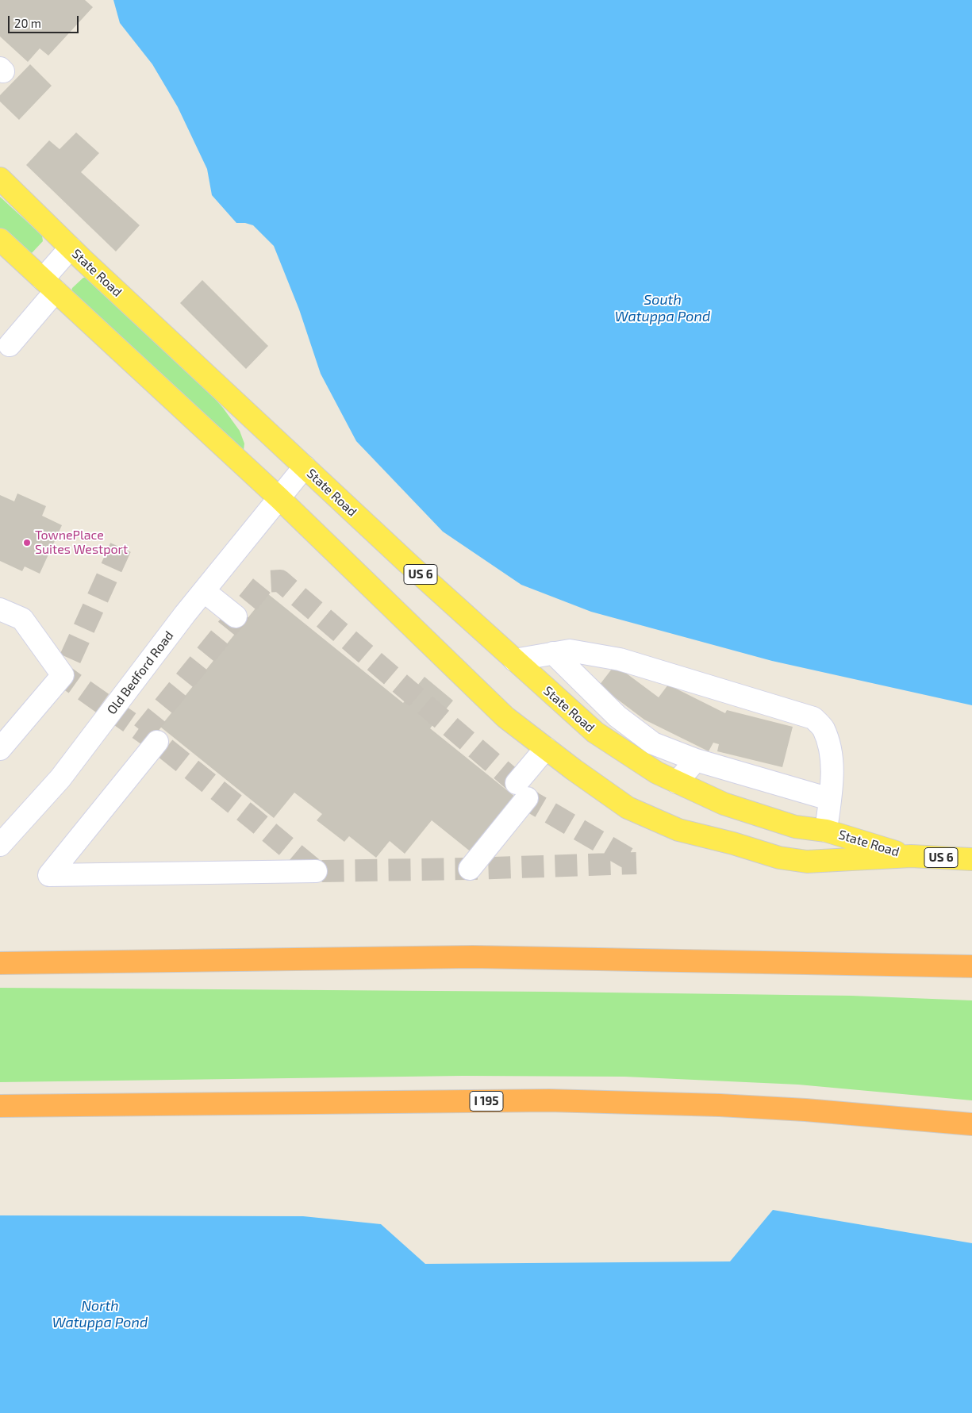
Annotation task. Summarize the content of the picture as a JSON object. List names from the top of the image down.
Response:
{
  "streets": {
    "highway": ["I 195"],
    "main road": ["State Road", "US 6"],
    "street": ["Old Bedford Road"]
  },
  "crossings": [
    ["State Road", "US 6"],
    ["State Road", "Old Bedford Road"]
  ],
  "water": ["South Watuppa Pond", "North Watuppa Pond"],
  "places": ["TownePlace Suites Westport"],
  "scale_bar": "20 m"
}
